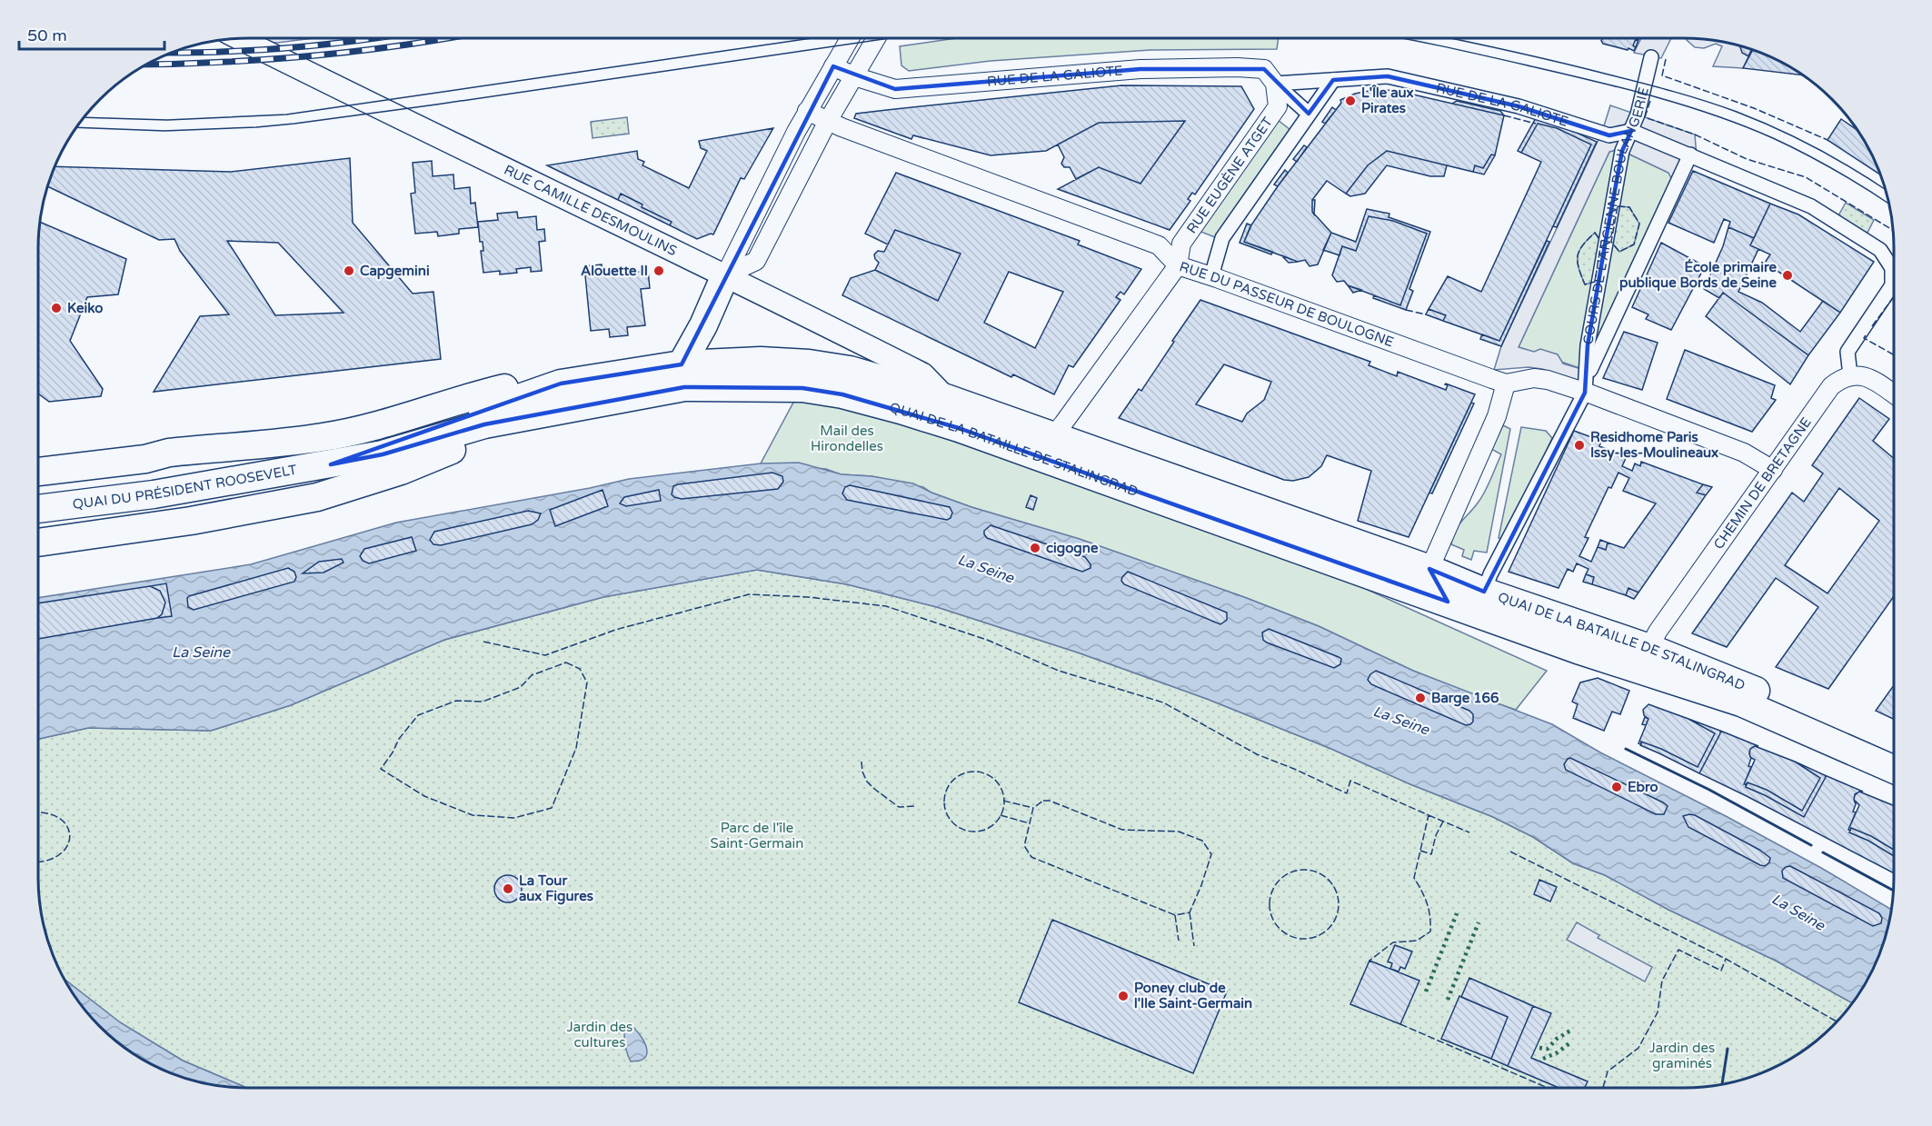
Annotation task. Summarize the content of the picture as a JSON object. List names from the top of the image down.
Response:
{
  "streets": {
    "main road": ["QUAI DE LA BATAILLE DE STALINGRAD", "QUAI DU PRÉSIDENT ROOSEVELT"],
    "street": [
      "RUE DE LA GALIOTE",
      "RUE EUGÈNE ATGET",
      "RUE CAMILLE DESMOULINS",
      "COURS DE L'ANCIENNE BOULANGERIE",
      "RUE DU PASSEUR DE BOULOGNE",
      "CHEMIN DE BRETAGNE"
    ]
  },
  "crossings": [
    ["RUE DE LA GALIOTE", "RUE EUGÈNE ATGET"],
    ["RUE DE LA GALIOTE", "COURS DE L'ANCIENNE BOULANGERIE"],
    ["RUE DE LA GALIOTE", "CHEMIN DE BRETAGNE"],
    ["RUE EUGÈNE ATGET", "RUE DU PASSEUR DE BOULOGNE"],
    ["RUE EUGÈNE ATGET", "QUAI DE LA BATAILLE DE STALINGRAD"],
    ["RUE CAMILLE DESMOULINS", "QUAI DE LA BATAILLE DE STALINGRAD"],
    ["COURS DE L'ANCIENNE BOULANGERIE", "QUAI DE LA BATAILLE DE STALINGRAD"],
    ["QUAI DE LA BATAILLE DE STALINGRAD", "CHEMIN DE BRETAGNE"],
    ["QUAI DE LA BATAILLE DE STALINGRAD", "QUAI DU PRÉSIDENT ROOSEVELT"]
  ],
  "water": ["La Seine"],
  "parks": [
    "Mail des Hirondelles",
    "Parc de l'île Saint-Germain",
    "Jardin des cultures",
    "Jardin des graminés"
  ],
  "places": [
    "L'Île aux Pirates",
    "Capgemini",
    "Alouette II",
    "École primaire publique Bords de Seine",
    "Keiko",
    "Residhome Paris Issy-les-Moulineaux",
    "cigogne",
    "Barge 166",
    "Ebro",
    "La Tour aux Figures",
    "Poney club de l'Ile Saint-Germain"
  ],
  "scale_bar": "50 m"
}
